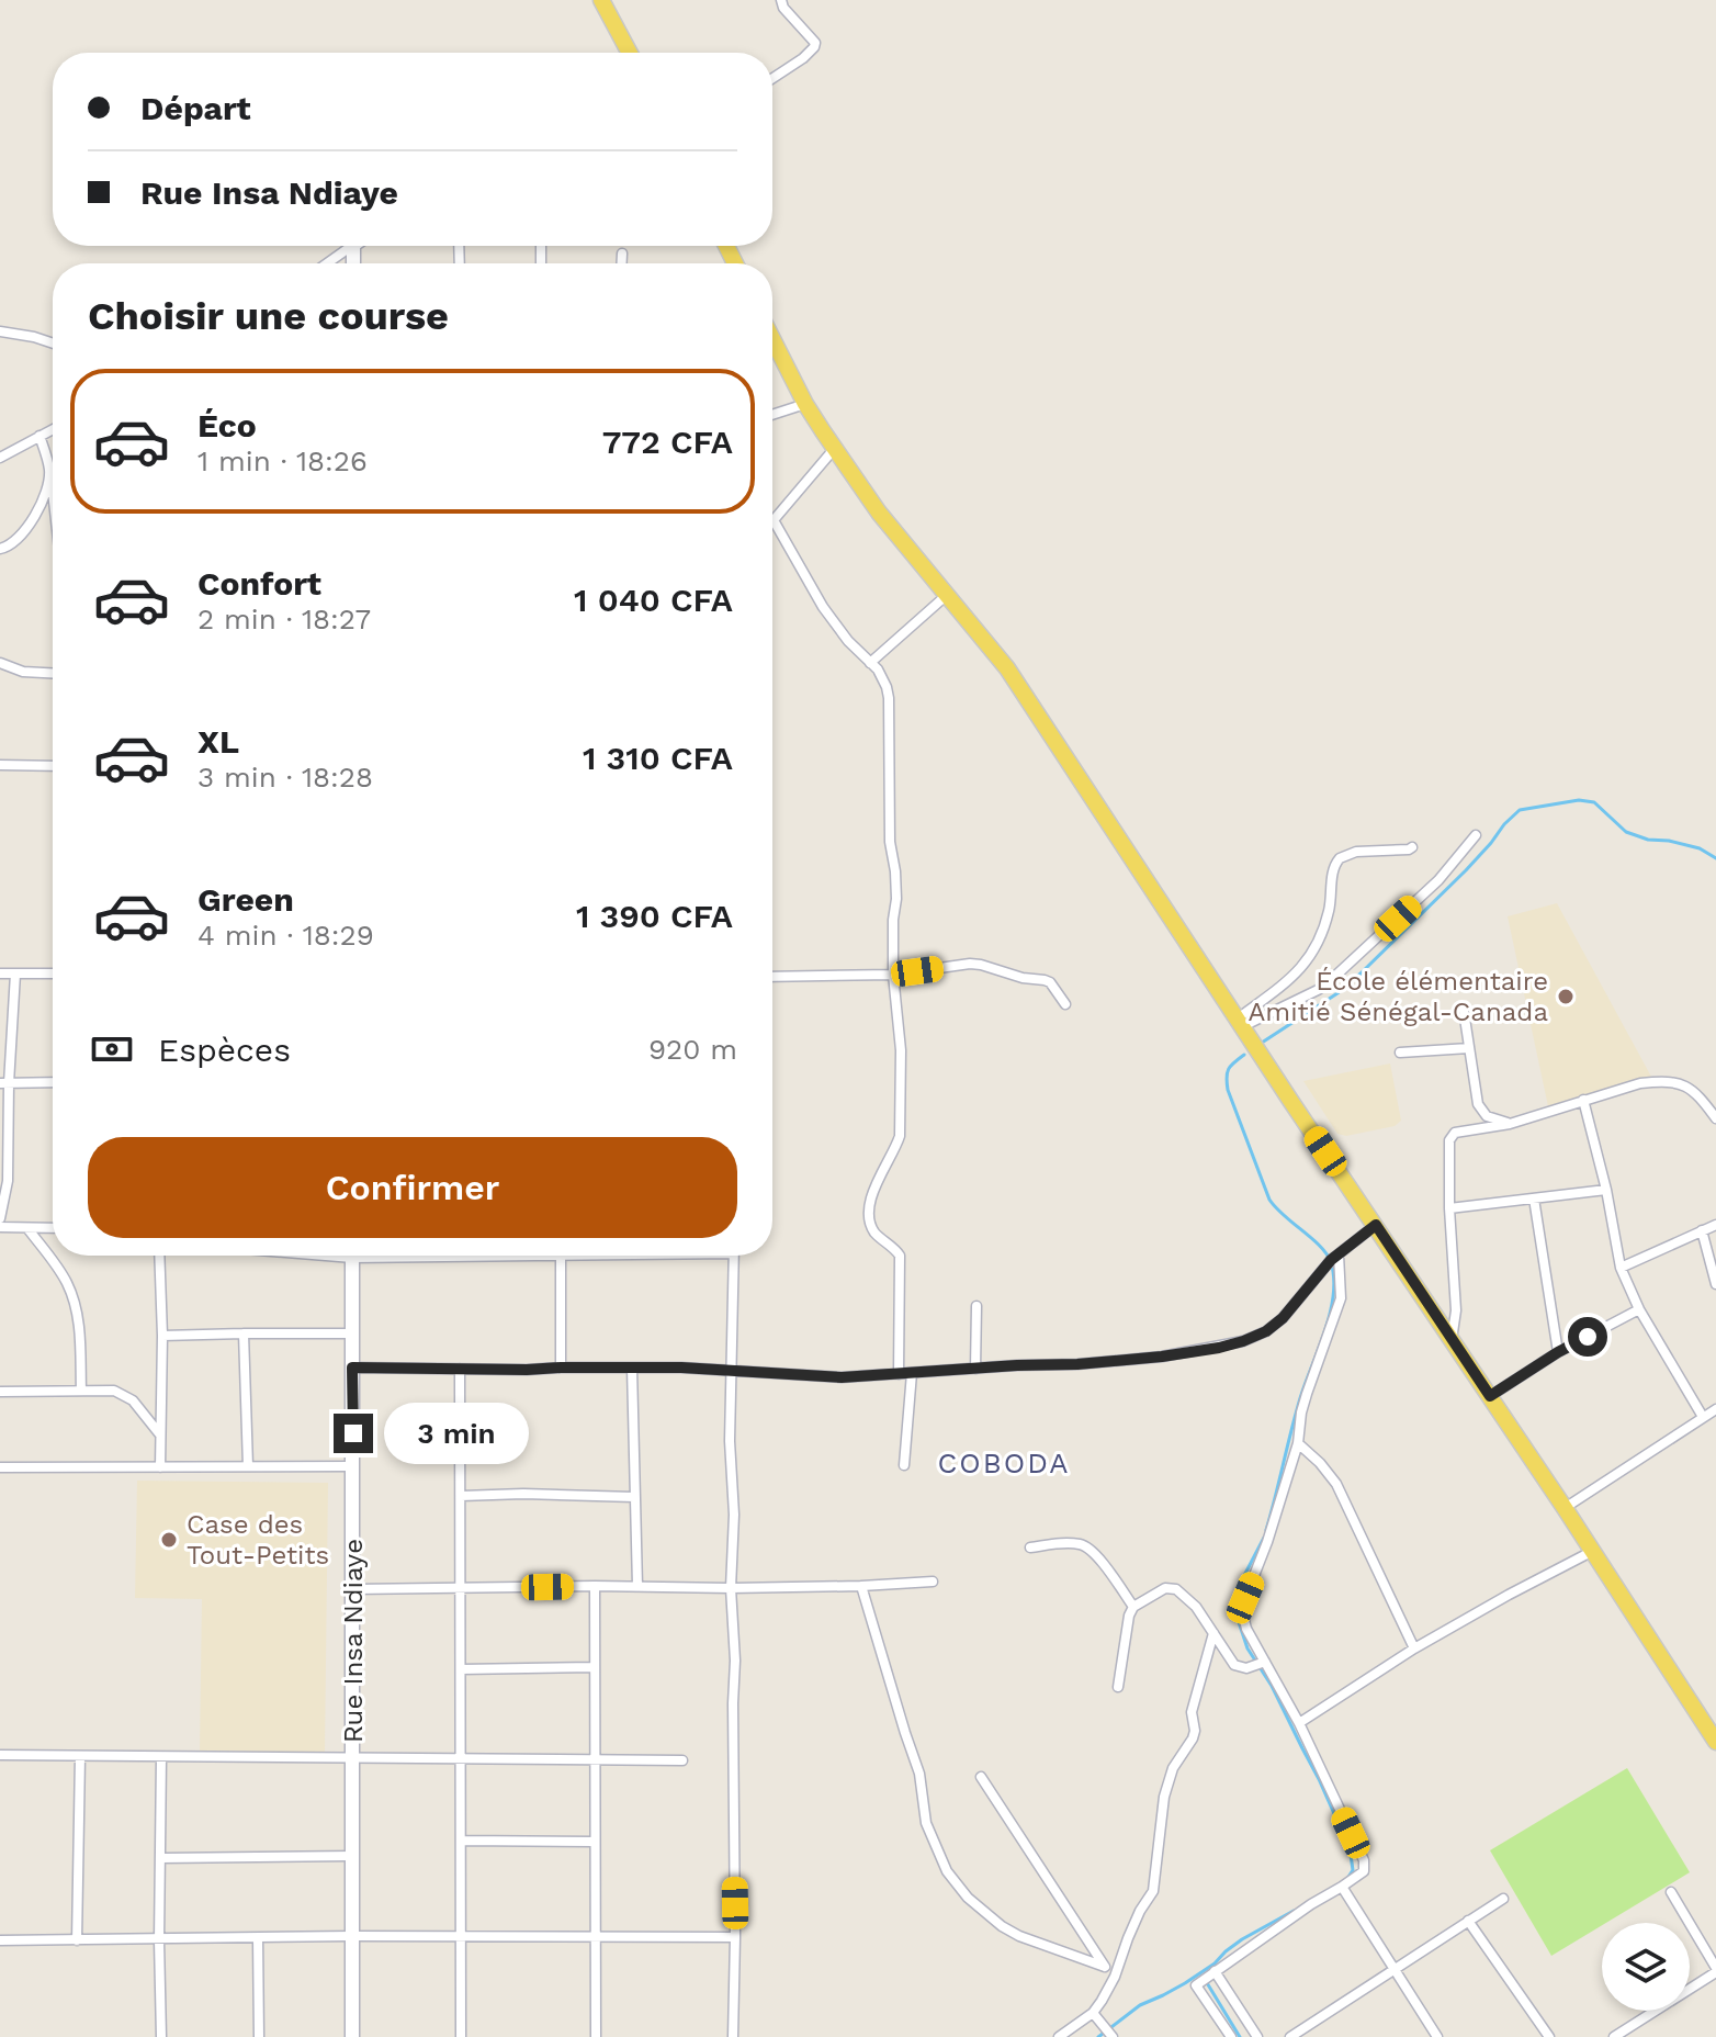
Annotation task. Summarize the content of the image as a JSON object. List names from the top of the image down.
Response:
{
  "streets": {
    "main road": ["Rue Insa Ndiaye"]
  },
  "districts": ["COBODA"],
  "places": ["École élémentaire Amitié Sénégal-Canada", "Case des Tout-Petits"],
  "page": {
    "banner": ["Départ", "Rue Insa Ndiaye"],
    "heading": "Choisir une course",
    "list": [
      {
        "name": "Éco",
        "note": "1 min · 18:26",
        "value": "772 CFA"
      },
      {
        "name": "Confort",
        "note": "2 min · 18:27",
        "value": "1 040 CFA"
      },
      {
        "name": "XL",
        "note": "3 min · 18:28",
        "value": "1 310 CFA"
      },
      {
        "name": "Green",
        "note": "4 min · 18:29",
        "value": "1 390 CFA"
      }
    ],
    "pay": ["Espèces", "920 m"],
    "buttons": "Confirmer",
    "bubble": "3 min"
  }
}
